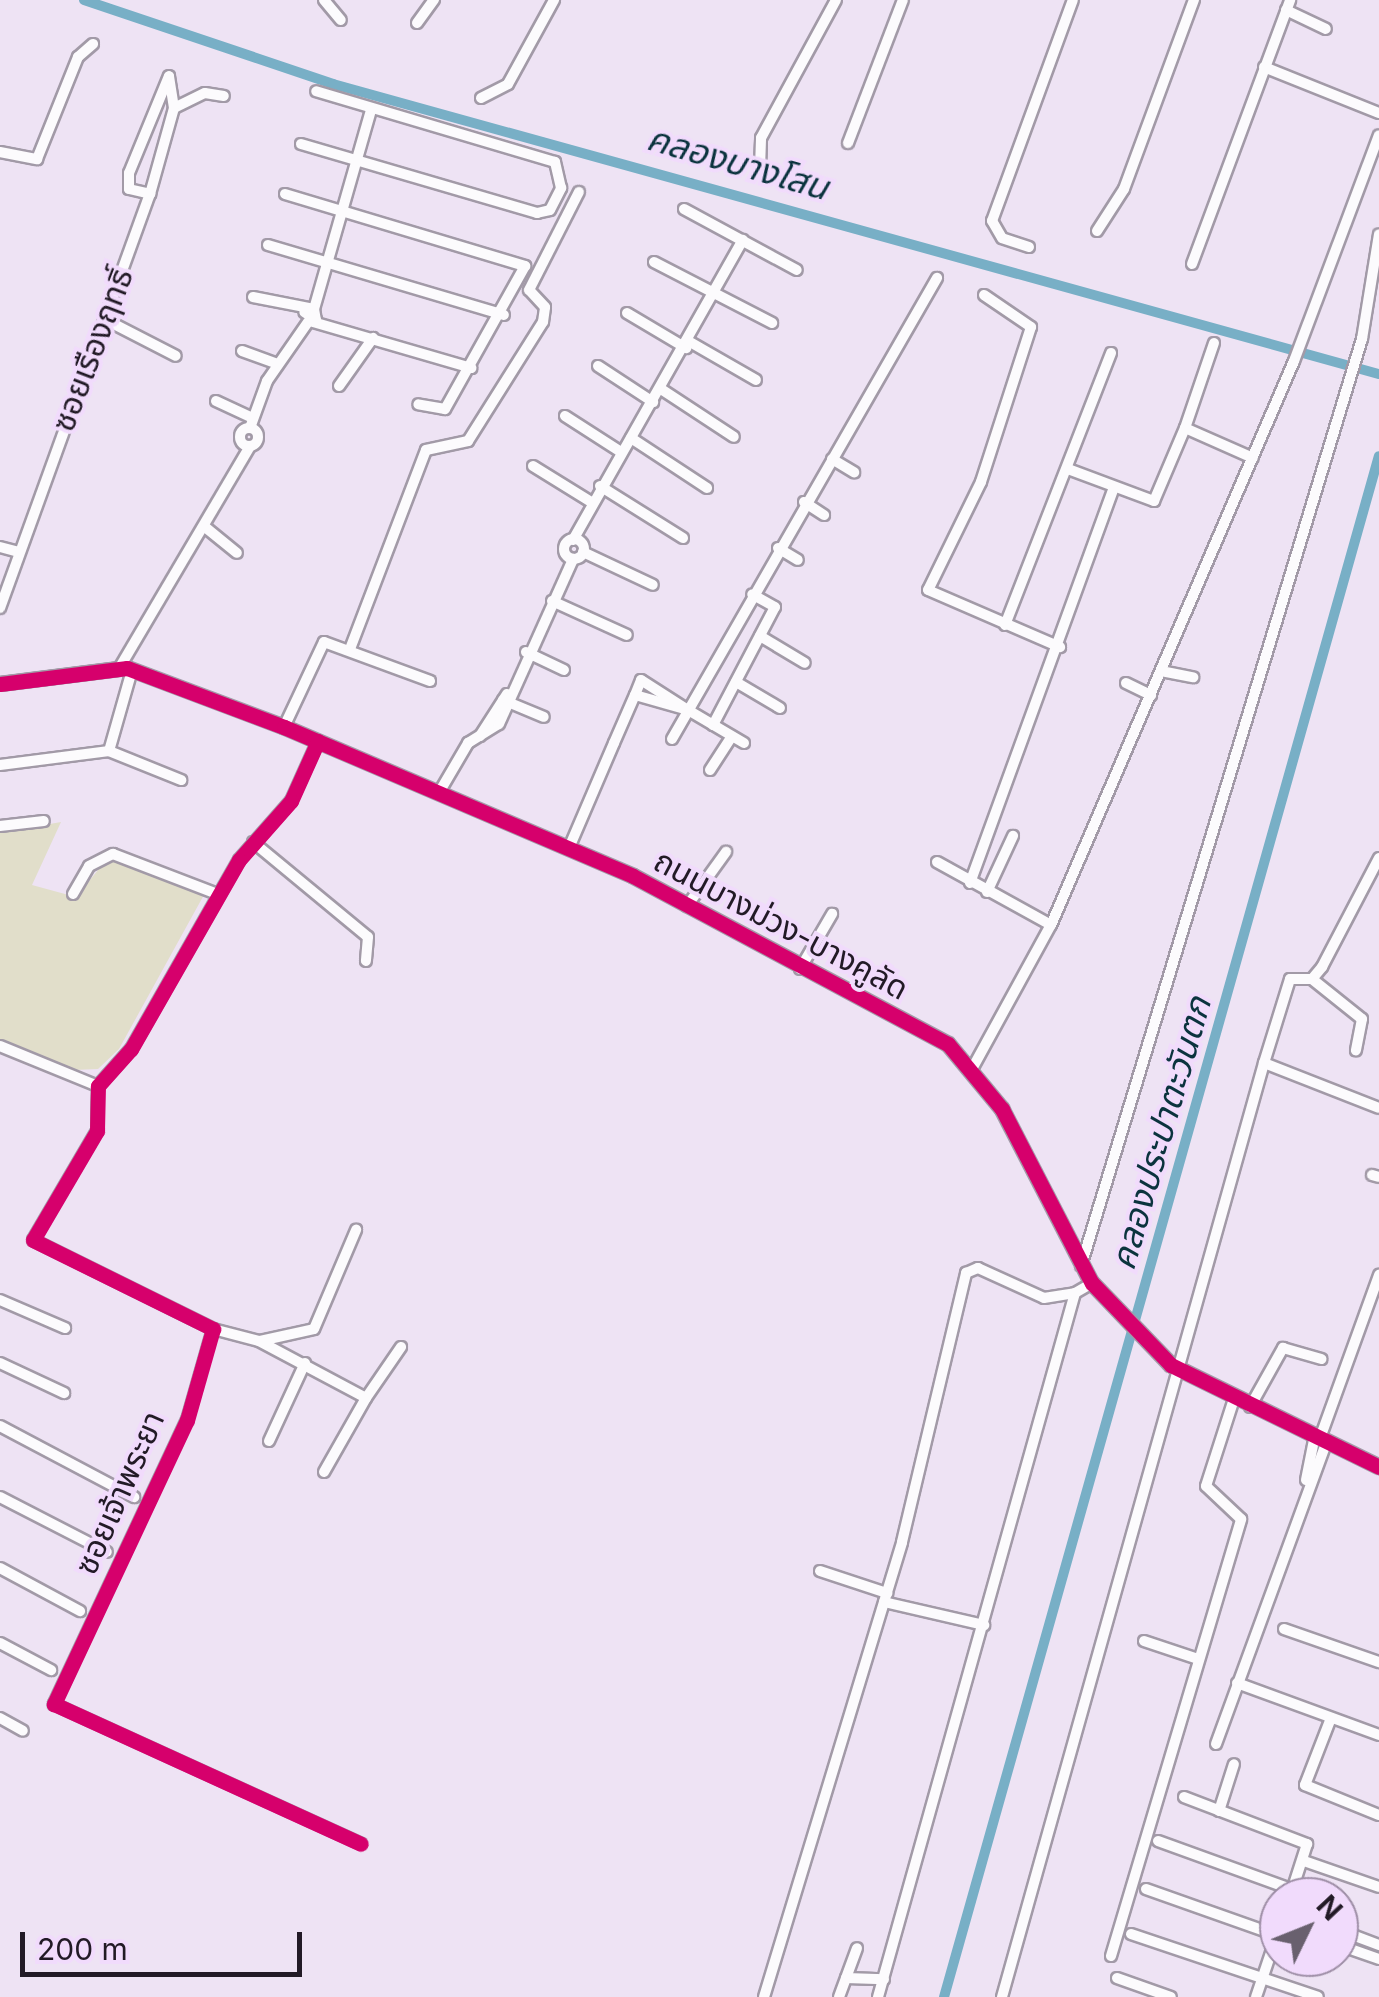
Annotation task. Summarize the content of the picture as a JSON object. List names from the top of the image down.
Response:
{
  "streets": {
    "street": ["ซอยเรืองฤทธิ์", "ถนนบางม่วง-บางคูลัด", "ซอยเจ้าพระยา"]
  },
  "water": ["คลองบางโสน", "คลองประปาตะวันตก"],
  "scale_bar": "200 m",
  "north": "top right"
}
